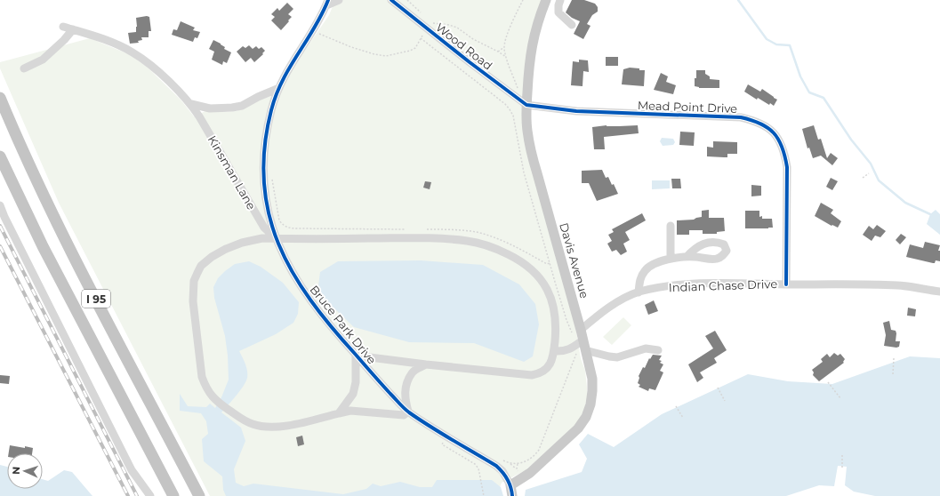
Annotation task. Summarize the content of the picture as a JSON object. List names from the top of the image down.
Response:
{
  "streets": {
    "highway": ["I 95"],
    "main road": ["Davis Avenue"],
    "street": [
      "Wood Road",
      "Mead Point Drive",
      "Kinsman Lane",
      "Indian Chase Drive",
      "Bruce Park Drive"
    ]
  },
  "crossings": [
    ["Wood Road", "Mead Point Drive"],
    ["Wood Road", "Davis Avenue"],
    ["Mead Point Drive", "Davis Avenue"],
    ["Mead Point Drive", "Indian Chase Drive"],
    ["Kinsman Lane", "Bruce Park Drive"],
    ["Davis Avenue", "Indian Chase Drive"],
    ["Davis Avenue", "Bruce Park Drive"]
  ],
  "north": "left"
}
